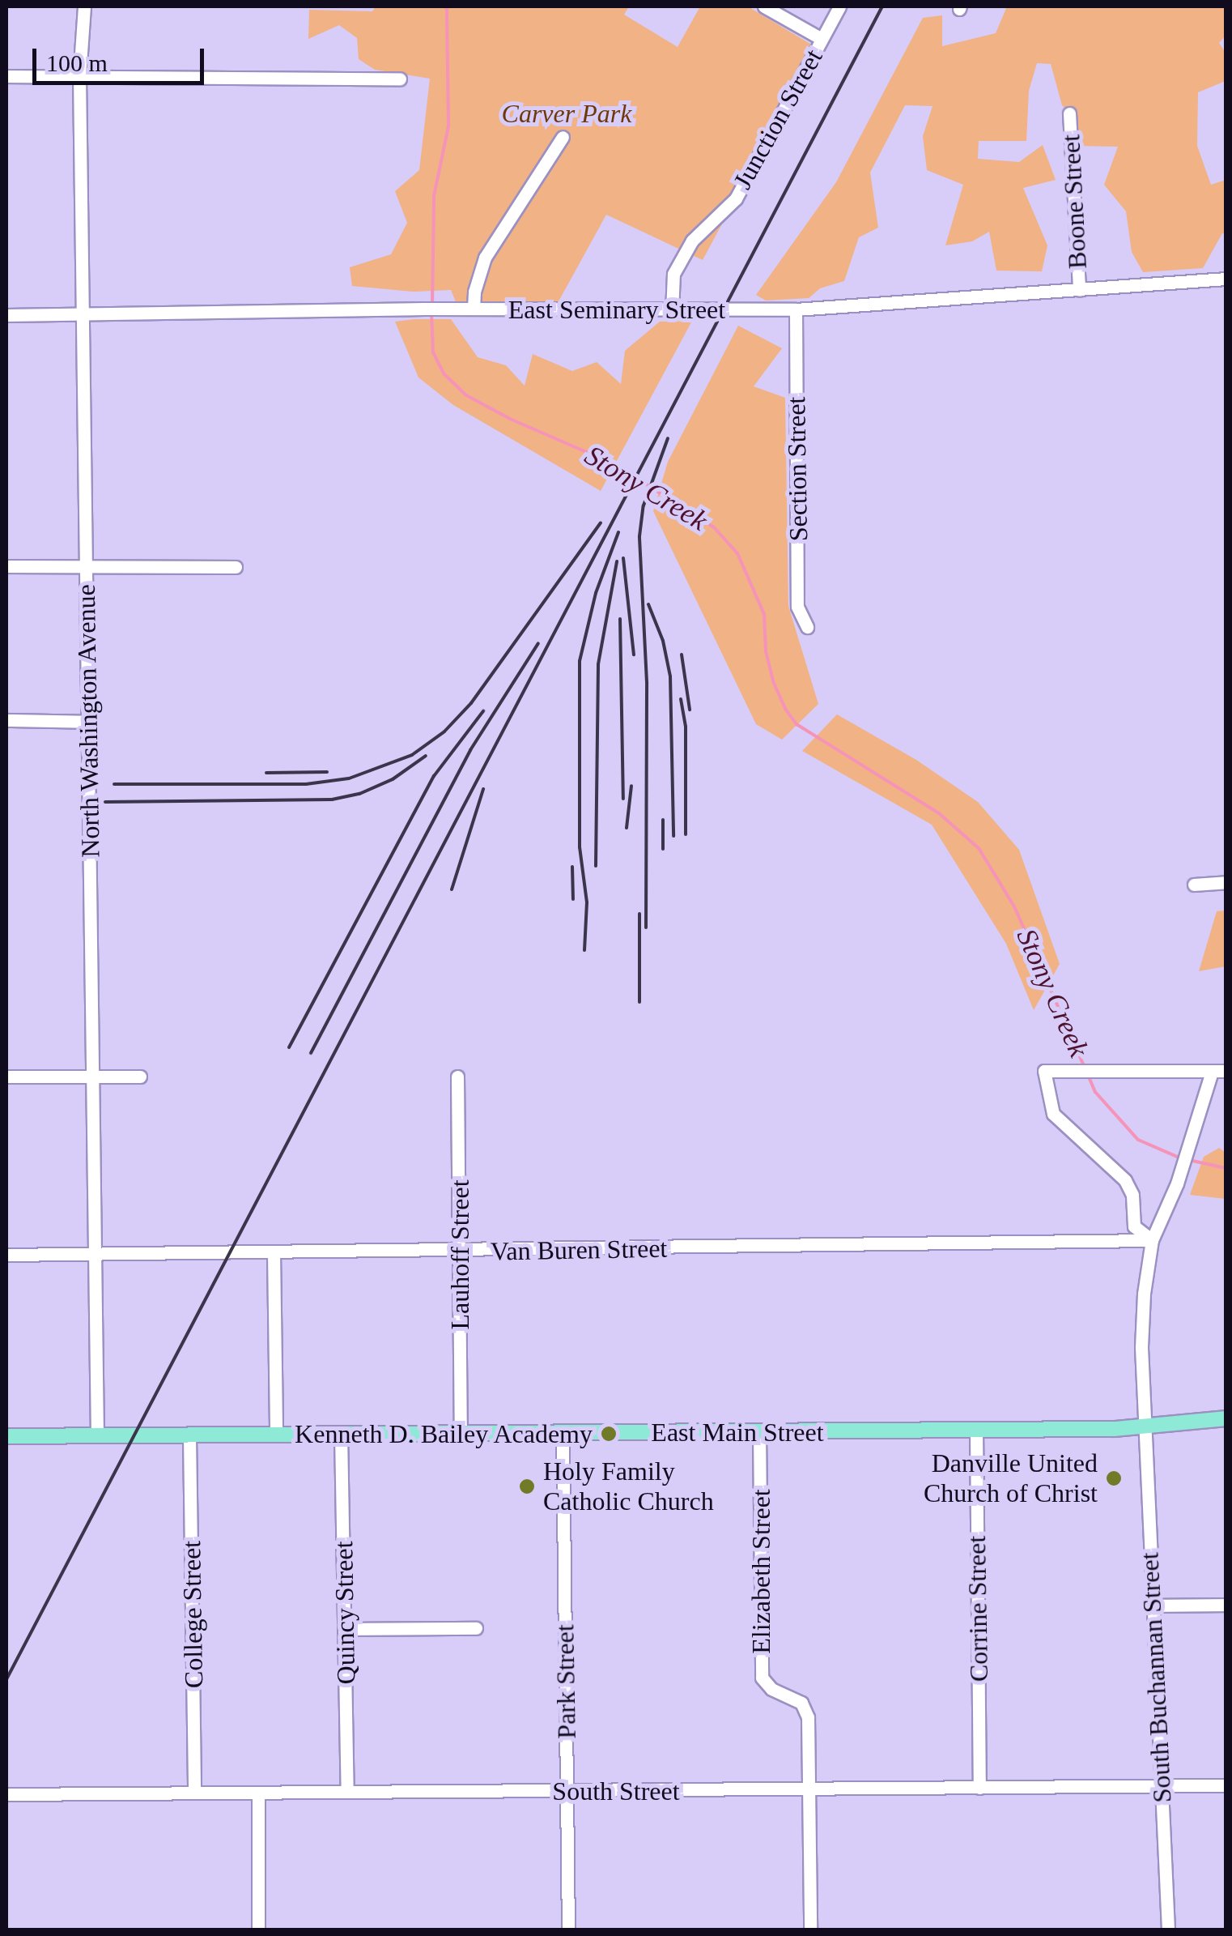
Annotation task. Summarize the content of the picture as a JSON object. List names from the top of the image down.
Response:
{
  "streets": {
    "main road": ["East Main Street"],
    "street": [
      "Junction Street",
      "Boone Street",
      "East Seminary Street",
      "Section Street",
      "North Washington Avenue",
      "Van Buren Street",
      "Lauhoff Street",
      "Elizabeth Street",
      "Corrine Street",
      "Quincy Street",
      "College Street",
      "South Buchannan Street",
      "Park Street",
      "South Street"
    ]
  },
  "crossings": [
    ["Junction Street", "East Seminary Street"],
    ["Boone Street", "East Seminary Street"],
    ["East Seminary Street", "Section Street"],
    ["East Seminary Street", "North Washington Avenue"],
    ["North Washington Avenue", "Van Buren Street"],
    ["North Washington Avenue", "East Main Street"],
    ["Van Buren Street", "Lauhoff Street"],
    ["Van Buren Street", "South Buchannan Street"],
    ["Lauhoff Street", "East Main Street"],
    ["East Main Street", "Elizabeth Street"],
    ["East Main Street", "Corrine Street"],
    ["East Main Street", "Quincy Street"],
    ["East Main Street", "College Street"],
    ["East Main Street", "South Buchannan Street"],
    ["East Main Street", "Park Street"],
    ["Elizabeth Street", "South Street"],
    ["Corrine Street", "South Street"],
    ["Quincy Street", "South Street"],
    ["College Street", "South Street"],
    ["South Buchannan Street", "South Street"],
    ["Park Street", "South Street"]
  ],
  "water": ["Stony Creek"],
  "parks": ["Carver Park"],
  "places": ["Kenneth D. Bailey Academy", "Danville United Church of Christ", "Holy Family Catholic Church"],
  "scale_bar": "100 m"
}
